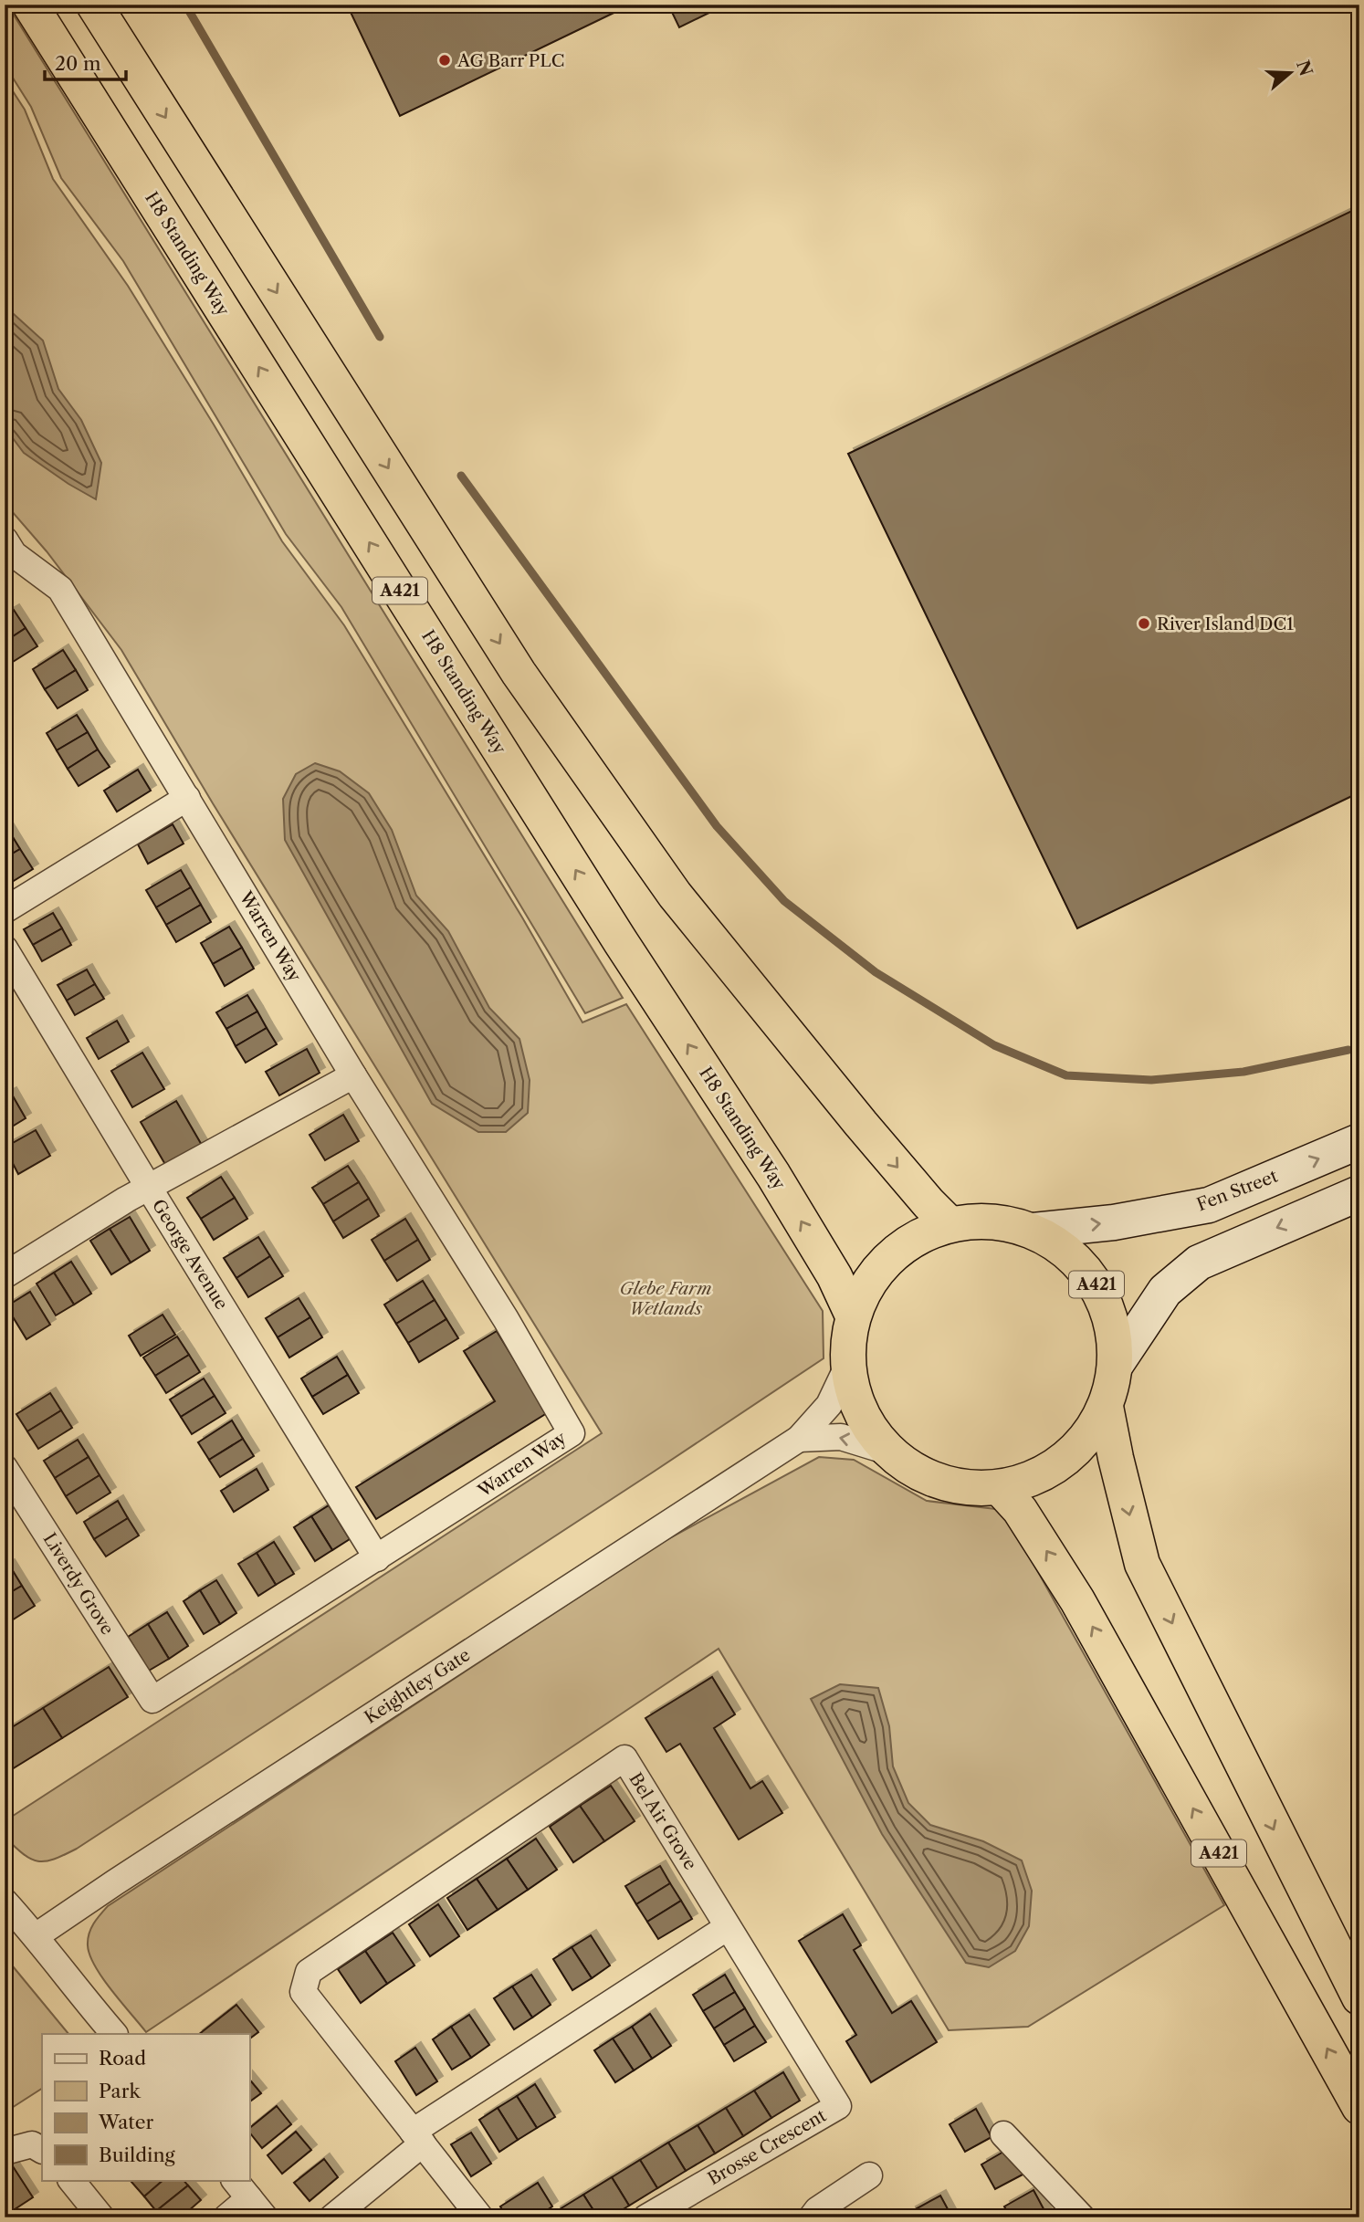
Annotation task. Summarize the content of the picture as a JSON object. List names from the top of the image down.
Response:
{
  "streets": {
    "highway": ["H8 Standing Way", "A421"],
    "street": [
      "Warren Way",
      "Fen Street",
      "George Avenue",
      "Liverdy Grove",
      "Keightley Gate",
      "Bel Air Grove",
      "Brosse Crescent"
    ]
  },
  "crossings": [
    ["H8 Standing Way", "A421"],
    ["A421", "Fen Street"],
    ["A421", "Keightley Gate"],
    ["Warren Way", "George Avenue"],
    ["Warren Way", "Liverdy Grove"],
    ["Bel Air Grove", "Brosse Crescent"]
  ],
  "parks": ["Glebe Farm Wetlands"],
  "places": ["AG Barr PLC", "River Island DC1"],
  "legend": [
    "Road",
    "Park",
    "Water",
    "Building"
  ],
  "scale_bar": "20 m",
  "north": "right"
}
